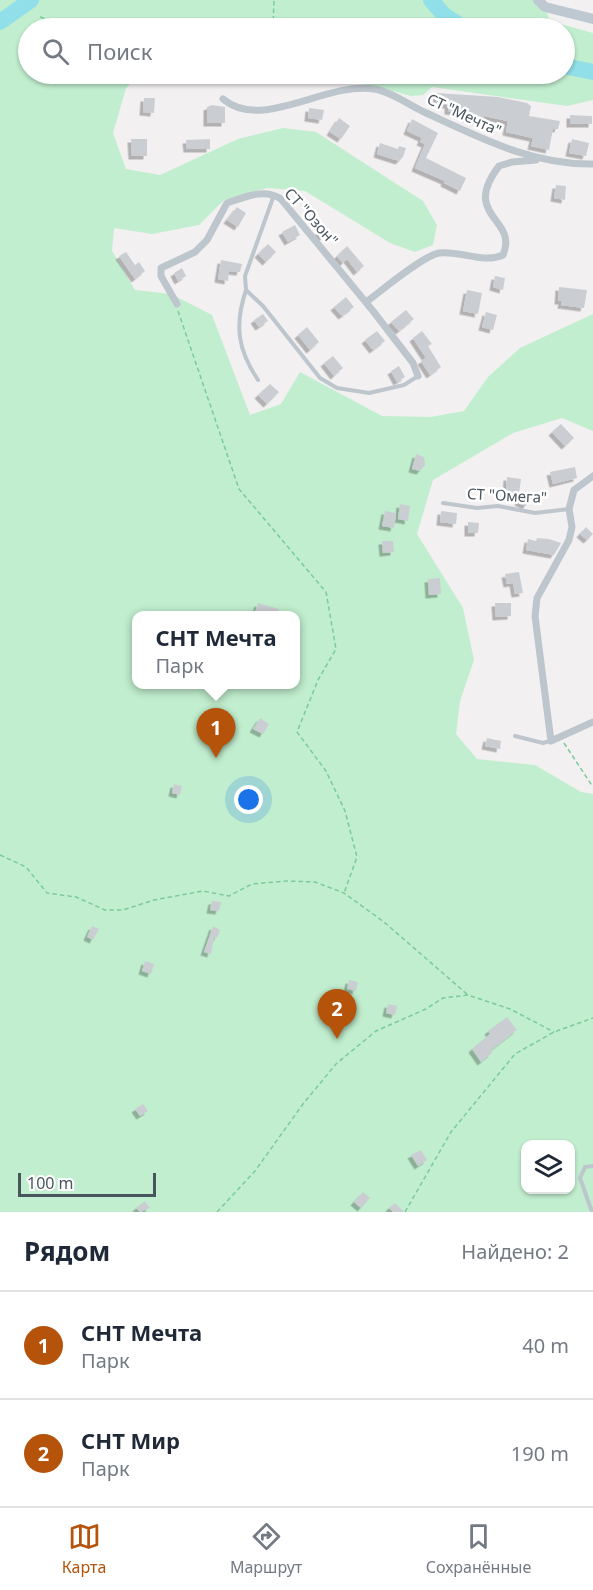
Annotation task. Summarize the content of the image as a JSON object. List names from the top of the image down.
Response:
{
  "streets": {
    "street": ["СТ \"Мечта\"", "СТ \"Озон\""],
    "lane": ["СТ \"Омега\""]
  },
  "scale_bar": "100 m",
  "page": {
    "search": "Поиск",
    "popup": ["СНТ Мечта", "Парк"],
    "pins": ["1", "2"],
    "scale": "100 m",
    "heading": ["Рядом", "Найдено: 2"],
    "list": [
      {
        "mark": "1",
        "name": "СНТ Мечта",
        "note": "Парк",
        "value": "40 m"
      },
      {
        "mark": "2",
        "name": "СНТ Мир",
        "note": "Парк",
        "value": "190 m"
      }
    ],
    "nav": ["Карта", "Маршрут", "Сохранённые"]
  }
}
